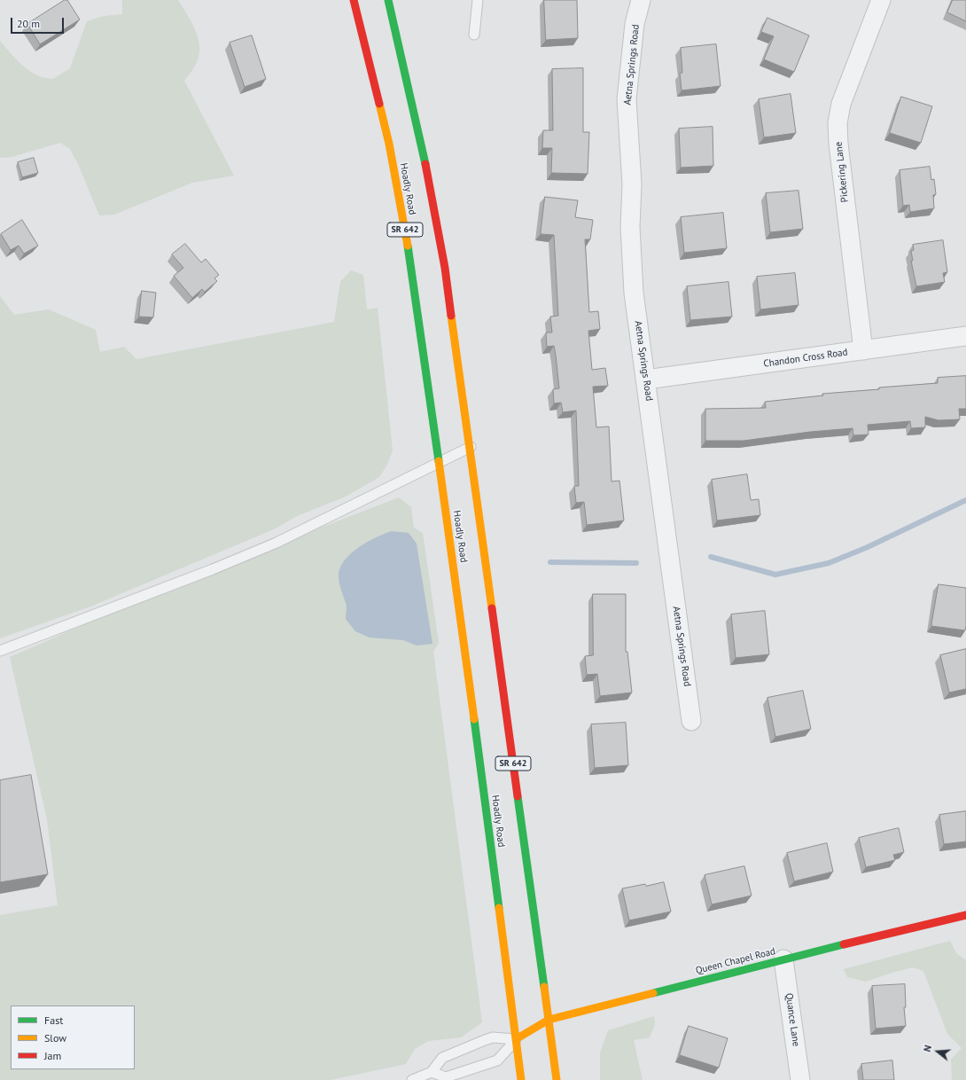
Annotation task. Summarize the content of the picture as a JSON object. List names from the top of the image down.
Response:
{
  "streets": {
    "main road": ["Hoadly Road", "SR 642", "Queen Chapel Road"],
    "street": [
      "Aetna Springs Road",
      "Pickering Lane",
      "Chandon Cross Road",
      "Quance Lane"
    ]
  },
  "crossings": [
    ["Aetna Springs Road", "Chandon Cross Road"],
    ["Pickering Lane", "Chandon Cross Road"],
    ["Hoadly Road", "Queen Chapel Road"],
    ["SR 642", "Queen Chapel Road"],
    ["Queen Chapel Road", "Quance Lane"]
  ],
  "legend": ["Fast", "Slow", "Jam"],
  "scale_bar": "20 m",
  "north": "left"
}
